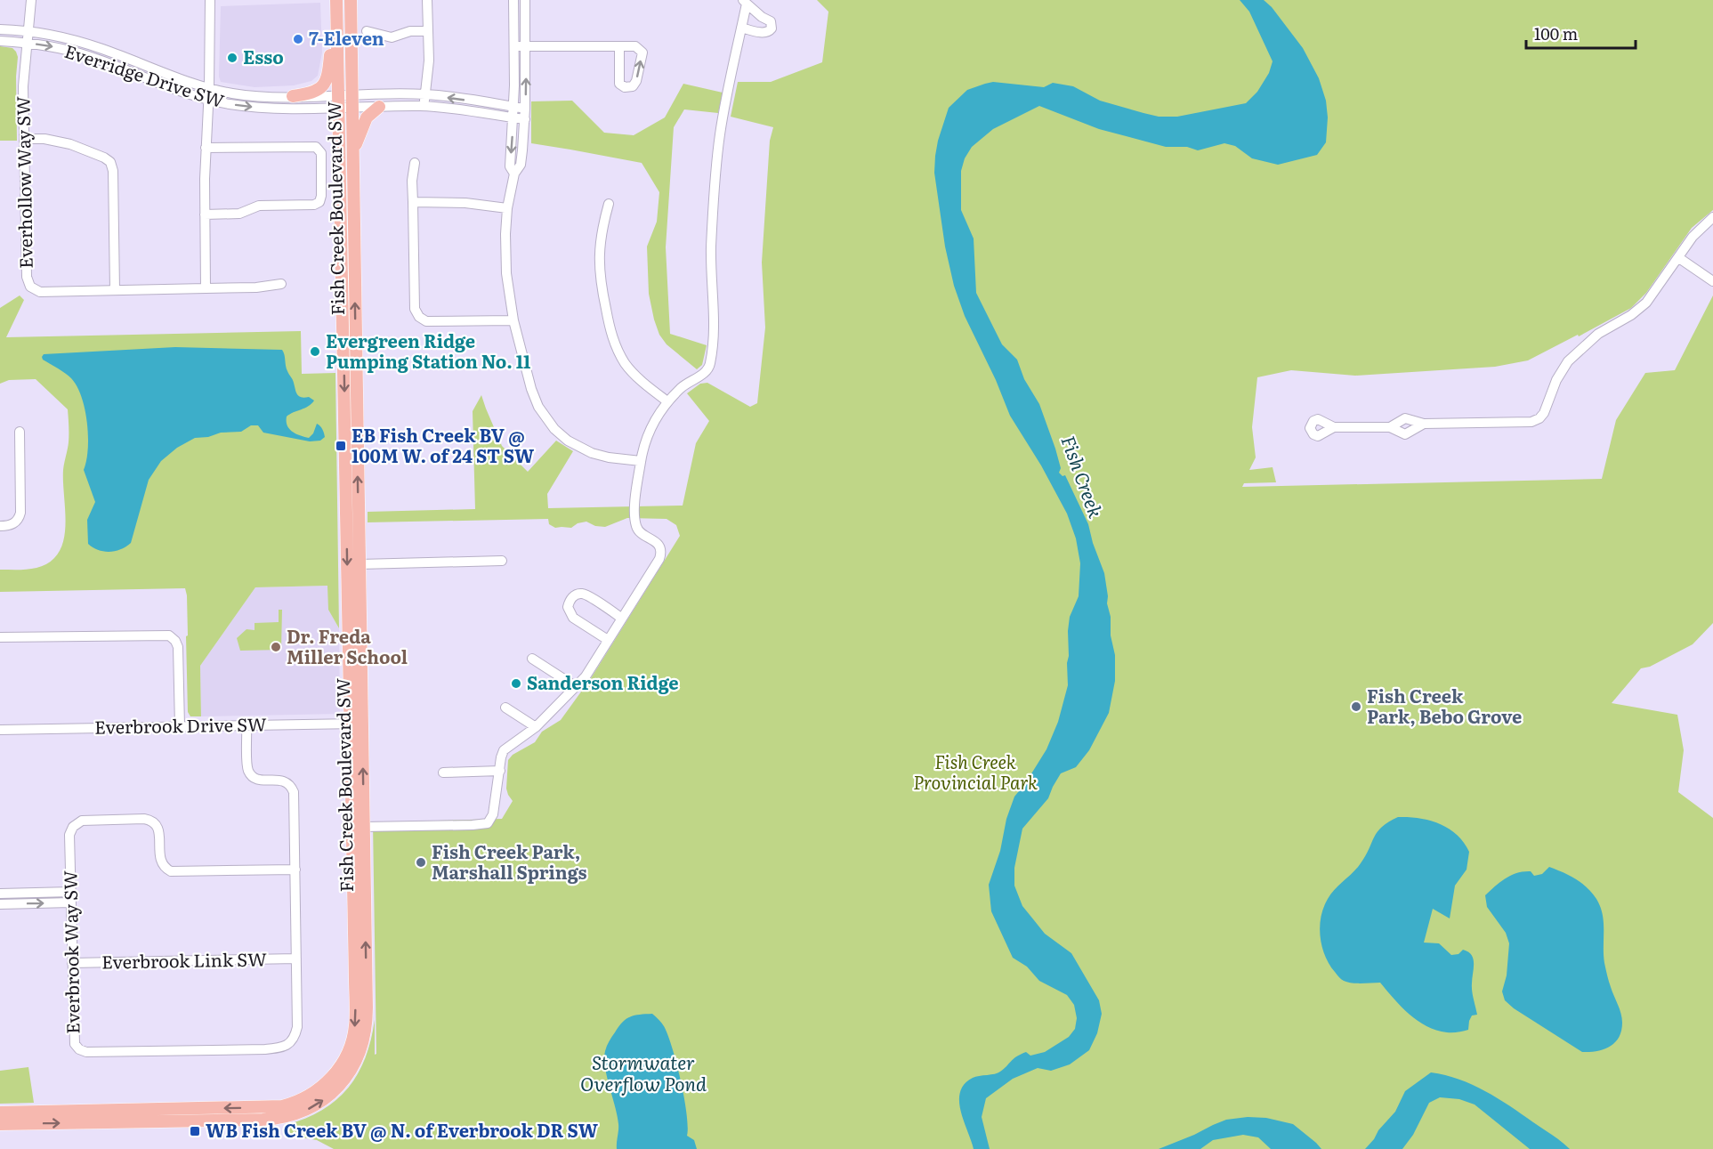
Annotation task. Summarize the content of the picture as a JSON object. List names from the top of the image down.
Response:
{
  "streets": {
    "main road": ["Fish Creek Boulevard SW"],
    "street": [
      "Everridge Drive SW",
      "Everhollow Way SW",
      "Everbrook Drive SW",
      "Everbrook Way SW",
      "Everbrook Link SW"
    ]
  },
  "crossings": [
    ["Everridge Drive SW", "Everhollow Way SW"],
    ["Everridge Drive SW", "Fish Creek Boulevard SW"],
    ["Fish Creek Boulevard SW", "Everbrook Drive SW"],
    ["Everbrook Drive SW", "Everbrook Way SW"],
    ["Everbrook Way SW", "Everbrook Link SW"]
  ],
  "water": ["Fish Creek", "Stormwater Overflow Pond"],
  "parks": ["Fish Creek Provincial Park"],
  "places": {
    "other": [
      "7-Eleven",
      "Esso",
      "Evergreen Ridge Pumping Station No. 11",
      "Dr. Freda Miller School",
      "Sanderson Ridge",
      "Fish Creek Park, Bebo Grove",
      "Fish Creek Park, Marshall Springs"
    ],
    "transit": ["EB Fish Creek BV @ 100M W. of 24 ST SW", "WB Fish Creek BV @ N. of Everbrook DR SW"]
  },
  "scale_bar": "100 m"
}
